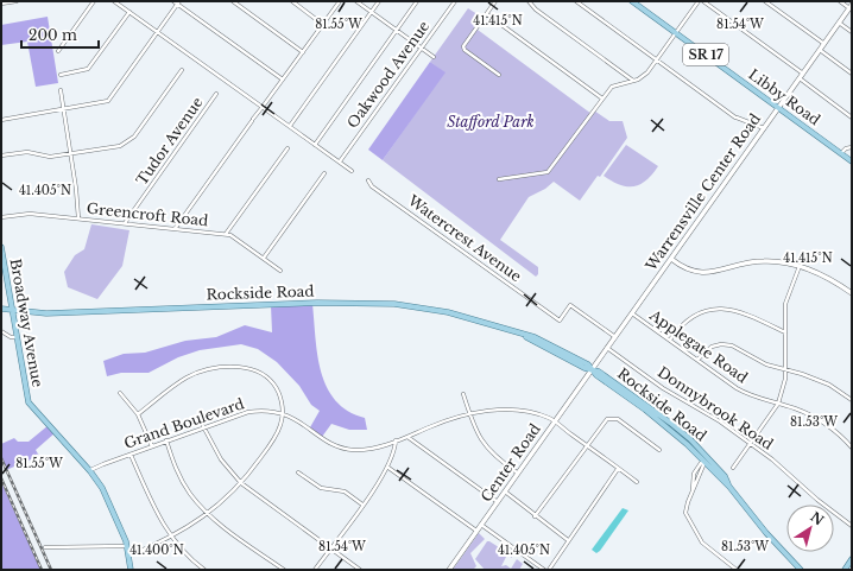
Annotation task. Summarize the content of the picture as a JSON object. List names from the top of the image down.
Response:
{
  "streets": {
    "main road": [
      "SR 17",
      "Libby Road",
      "Warrensville Center Road",
      "Rockside Road",
      "Broadway Avenue",
      "Center Road"
    ],
    "street": [
      "Oakwood Avenue",
      "Tudor Avenue",
      "Greencroft Road",
      "Watercrest Avenue",
      "Applegate Road",
      "Donnybrook Road",
      "Grand Boulevard"
    ]
  },
  "crossings": [
    ["Libby Road", "Warrensville Center Road"],
    ["Tudor Avenue", "Greencroft Road"],
    ["Warrensville Center Road", "Watercrest Avenue"],
    ["Warrensville Center Road", "Rockside Road"],
    ["Warrensville Center Road", "Applegate Road"],
    ["Warrensville Center Road", "Donnybrook Road"],
    ["Warrensville Center Road", "Center Road"],
    ["Rockside Road", "Broadway Avenue"],
    ["Rockside Road", "Center Road"],
    ["Broadway Avenue", "Grand Boulevard"],
    ["Grand Boulevard", "Center Road"]
  ],
  "parks": ["Stafford Park"],
  "scale_bar": "200 m",
  "north": "top right",
  "coordinates": [
    "41.415°N",
    "81.55°W",
    "81.54°W",
    "41.405°N",
    "81.53°W",
    "41.400°N"
  ]
}
